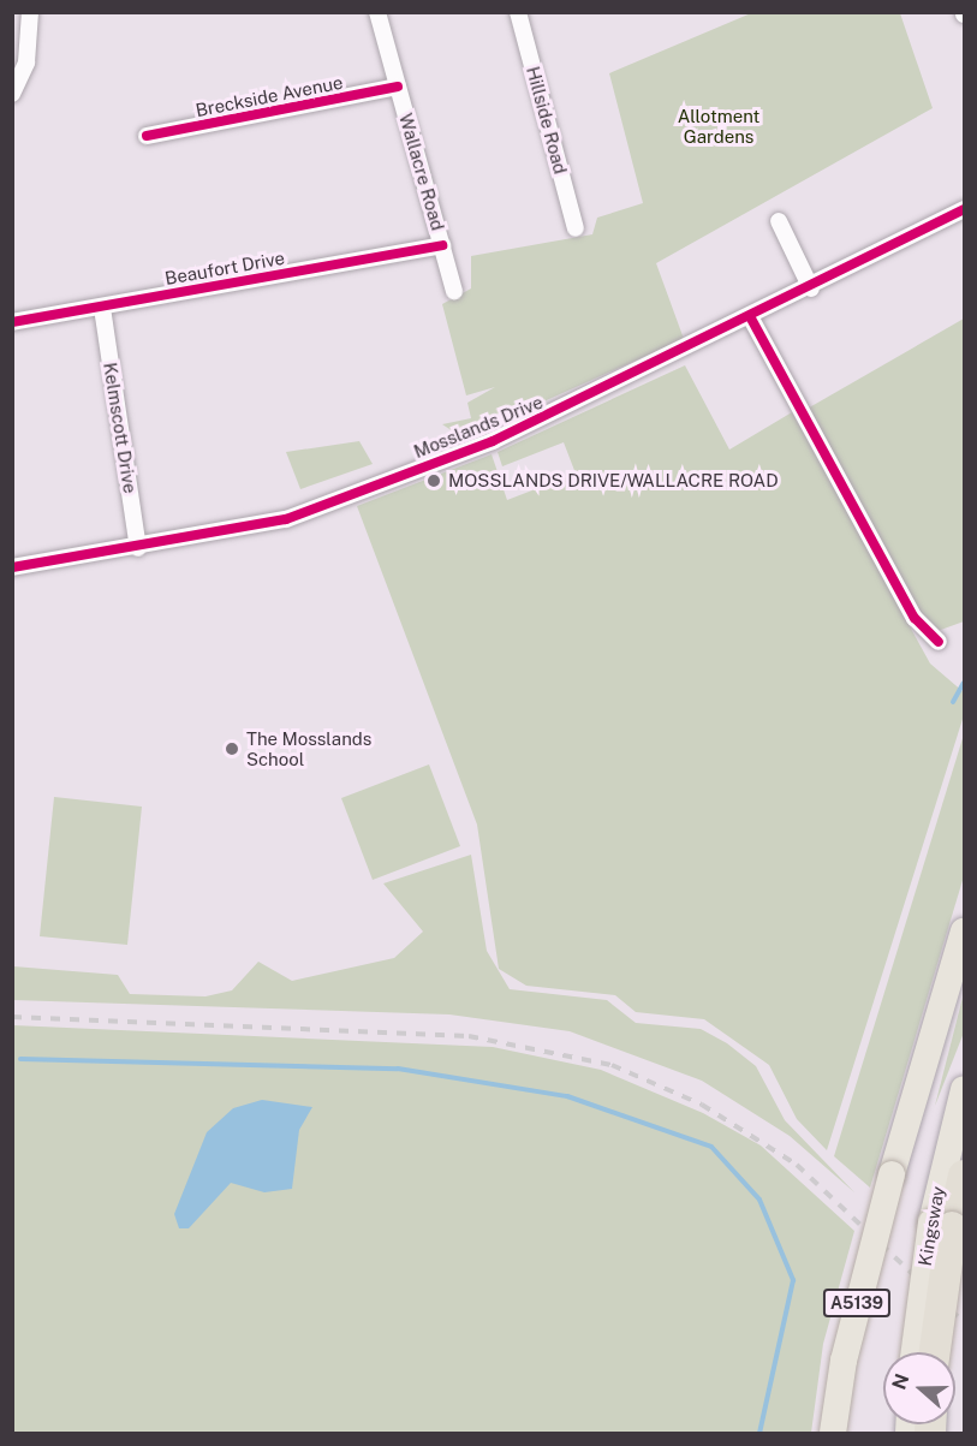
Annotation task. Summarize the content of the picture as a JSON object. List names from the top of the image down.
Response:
{
  "streets": {
    "highway": ["Kingsway", "A5139"],
    "street": [
      "Breckside Avenue",
      "Hillside Road",
      "Wallacre Road",
      "Beaufort Drive",
      "Mosslands Drive",
      "Kelmscott Drive"
    ]
  },
  "crossings": [
    ["Breckside Avenue", "Wallacre Road"],
    ["Wallacre Road", "Beaufort Drive"],
    ["Beaufort Drive", "Kelmscott Drive"],
    ["Mosslands Drive", "Kelmscott Drive"]
  ],
  "parks": ["Allotment Gardens"],
  "places": ["MOSSLANDS DRIVE/WALLACRE ROAD", "The Mosslands School"],
  "north": "left"
}
